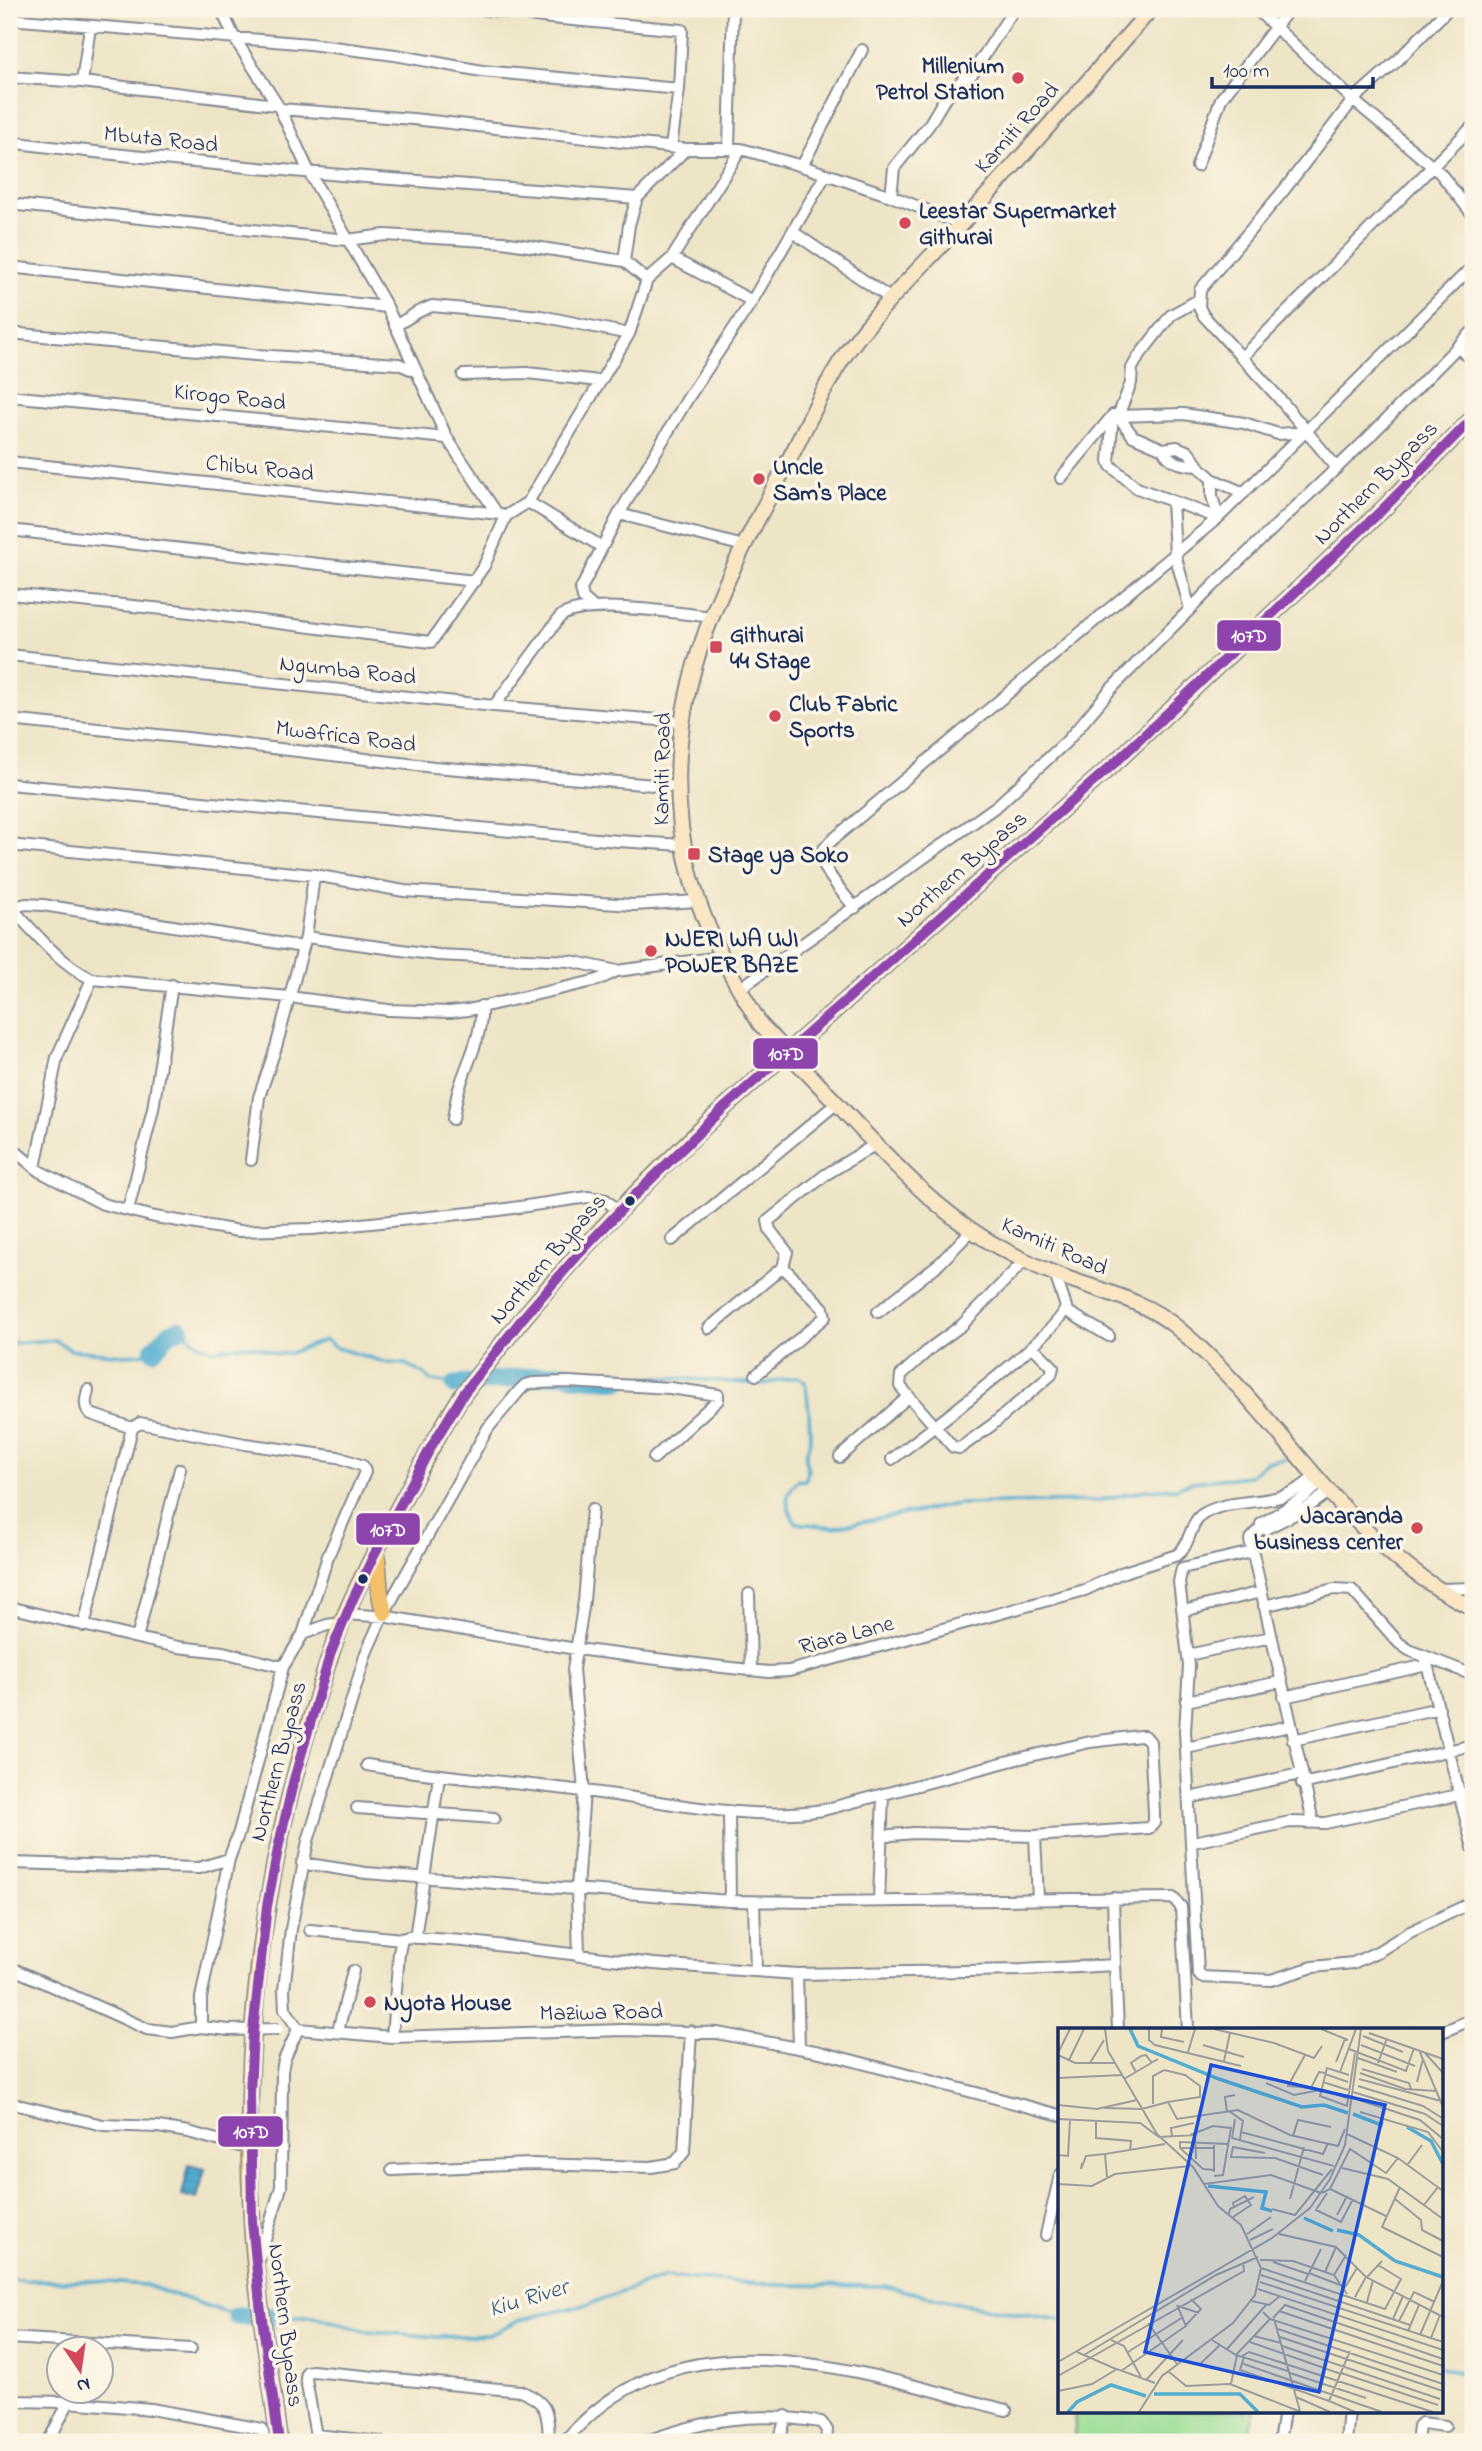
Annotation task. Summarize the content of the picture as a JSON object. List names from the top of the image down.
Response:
{
  "streets": {
    "main road": ["Kamiti Road", "Northern Bypass"],
    "street": [
      "Mbuta Road",
      "Kirogo Road",
      "Chibu Road",
      "Ngumba Road",
      "Mwafrica Road",
      "Riara Lane",
      "Maziwa Road"
    ]
  },
  "crossings": [
    ["Kamiti Road", "Ngumba Road"],
    ["Kamiti Road", "Mwafrica Road"],
    ["Kamiti Road", "Riara Lane"],
    ["Northern Bypass", "Riara Lane"]
  ],
  "water": ["Kiu River"],
  "places": {
    "other": [
      "Millenium Petrol Station",
      "Leestar Supermarket Githurai",
      "Uncle Sam's Place",
      "Club Fabric Sports",
      "NJERI WA UJI POWER BAZE",
      "Jacaranda business center",
      "Nyota House"
    ],
    "transit": ["Githurai 44 Stage", "Stage ya Soko"]
  },
  "lines": ["transit line 107D"],
  "scale_bar": "100 m",
  "north": "bottom"
}
